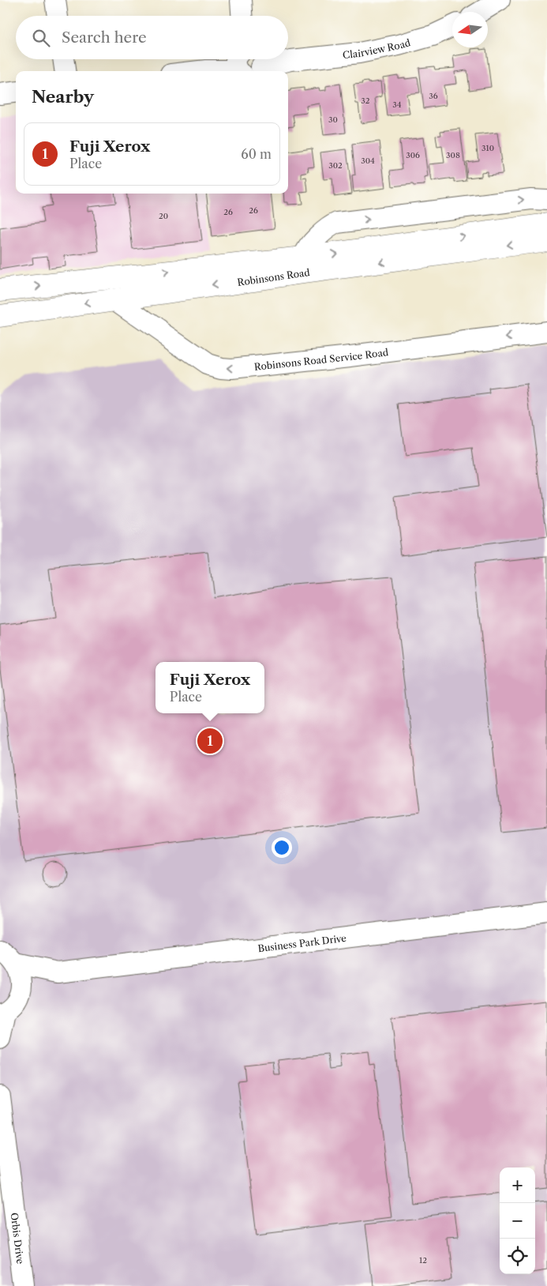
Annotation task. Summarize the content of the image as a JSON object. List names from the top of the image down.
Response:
{
  "streets": {
    "main road": ["Robinsons Road"],
    "street": [
      "Clairview Road",
      "Robinsons Road Service Road",
      "Business Park Drive",
      "Orbis Drive"
    ]
  },
  "crossings": [
    ["Robinsons Road", "Robinsons Road Service Road"]
  ],
  "one_way": ["Robinsons Road Service Road"],
  "house_numbers": [
    "36",
    "32",
    "34",
    "30",
    "310",
    "306",
    "308",
    "304",
    "302",
    "26",
    "26",
    "20",
    "12"
  ],
  "north": "left",
  "page": {
    "search": "Search here",
    "heading": "Nearby",
    "list": [
      {
        "mark": "1",
        "name": "Fuji Xerox",
        "note": "Place",
        "value": "60 m"
      }
    ],
    "popup": ["Fuji Xerox", "Place"],
    "pins": "1",
    "map_buttons": ["+", "−"]
  }
}
